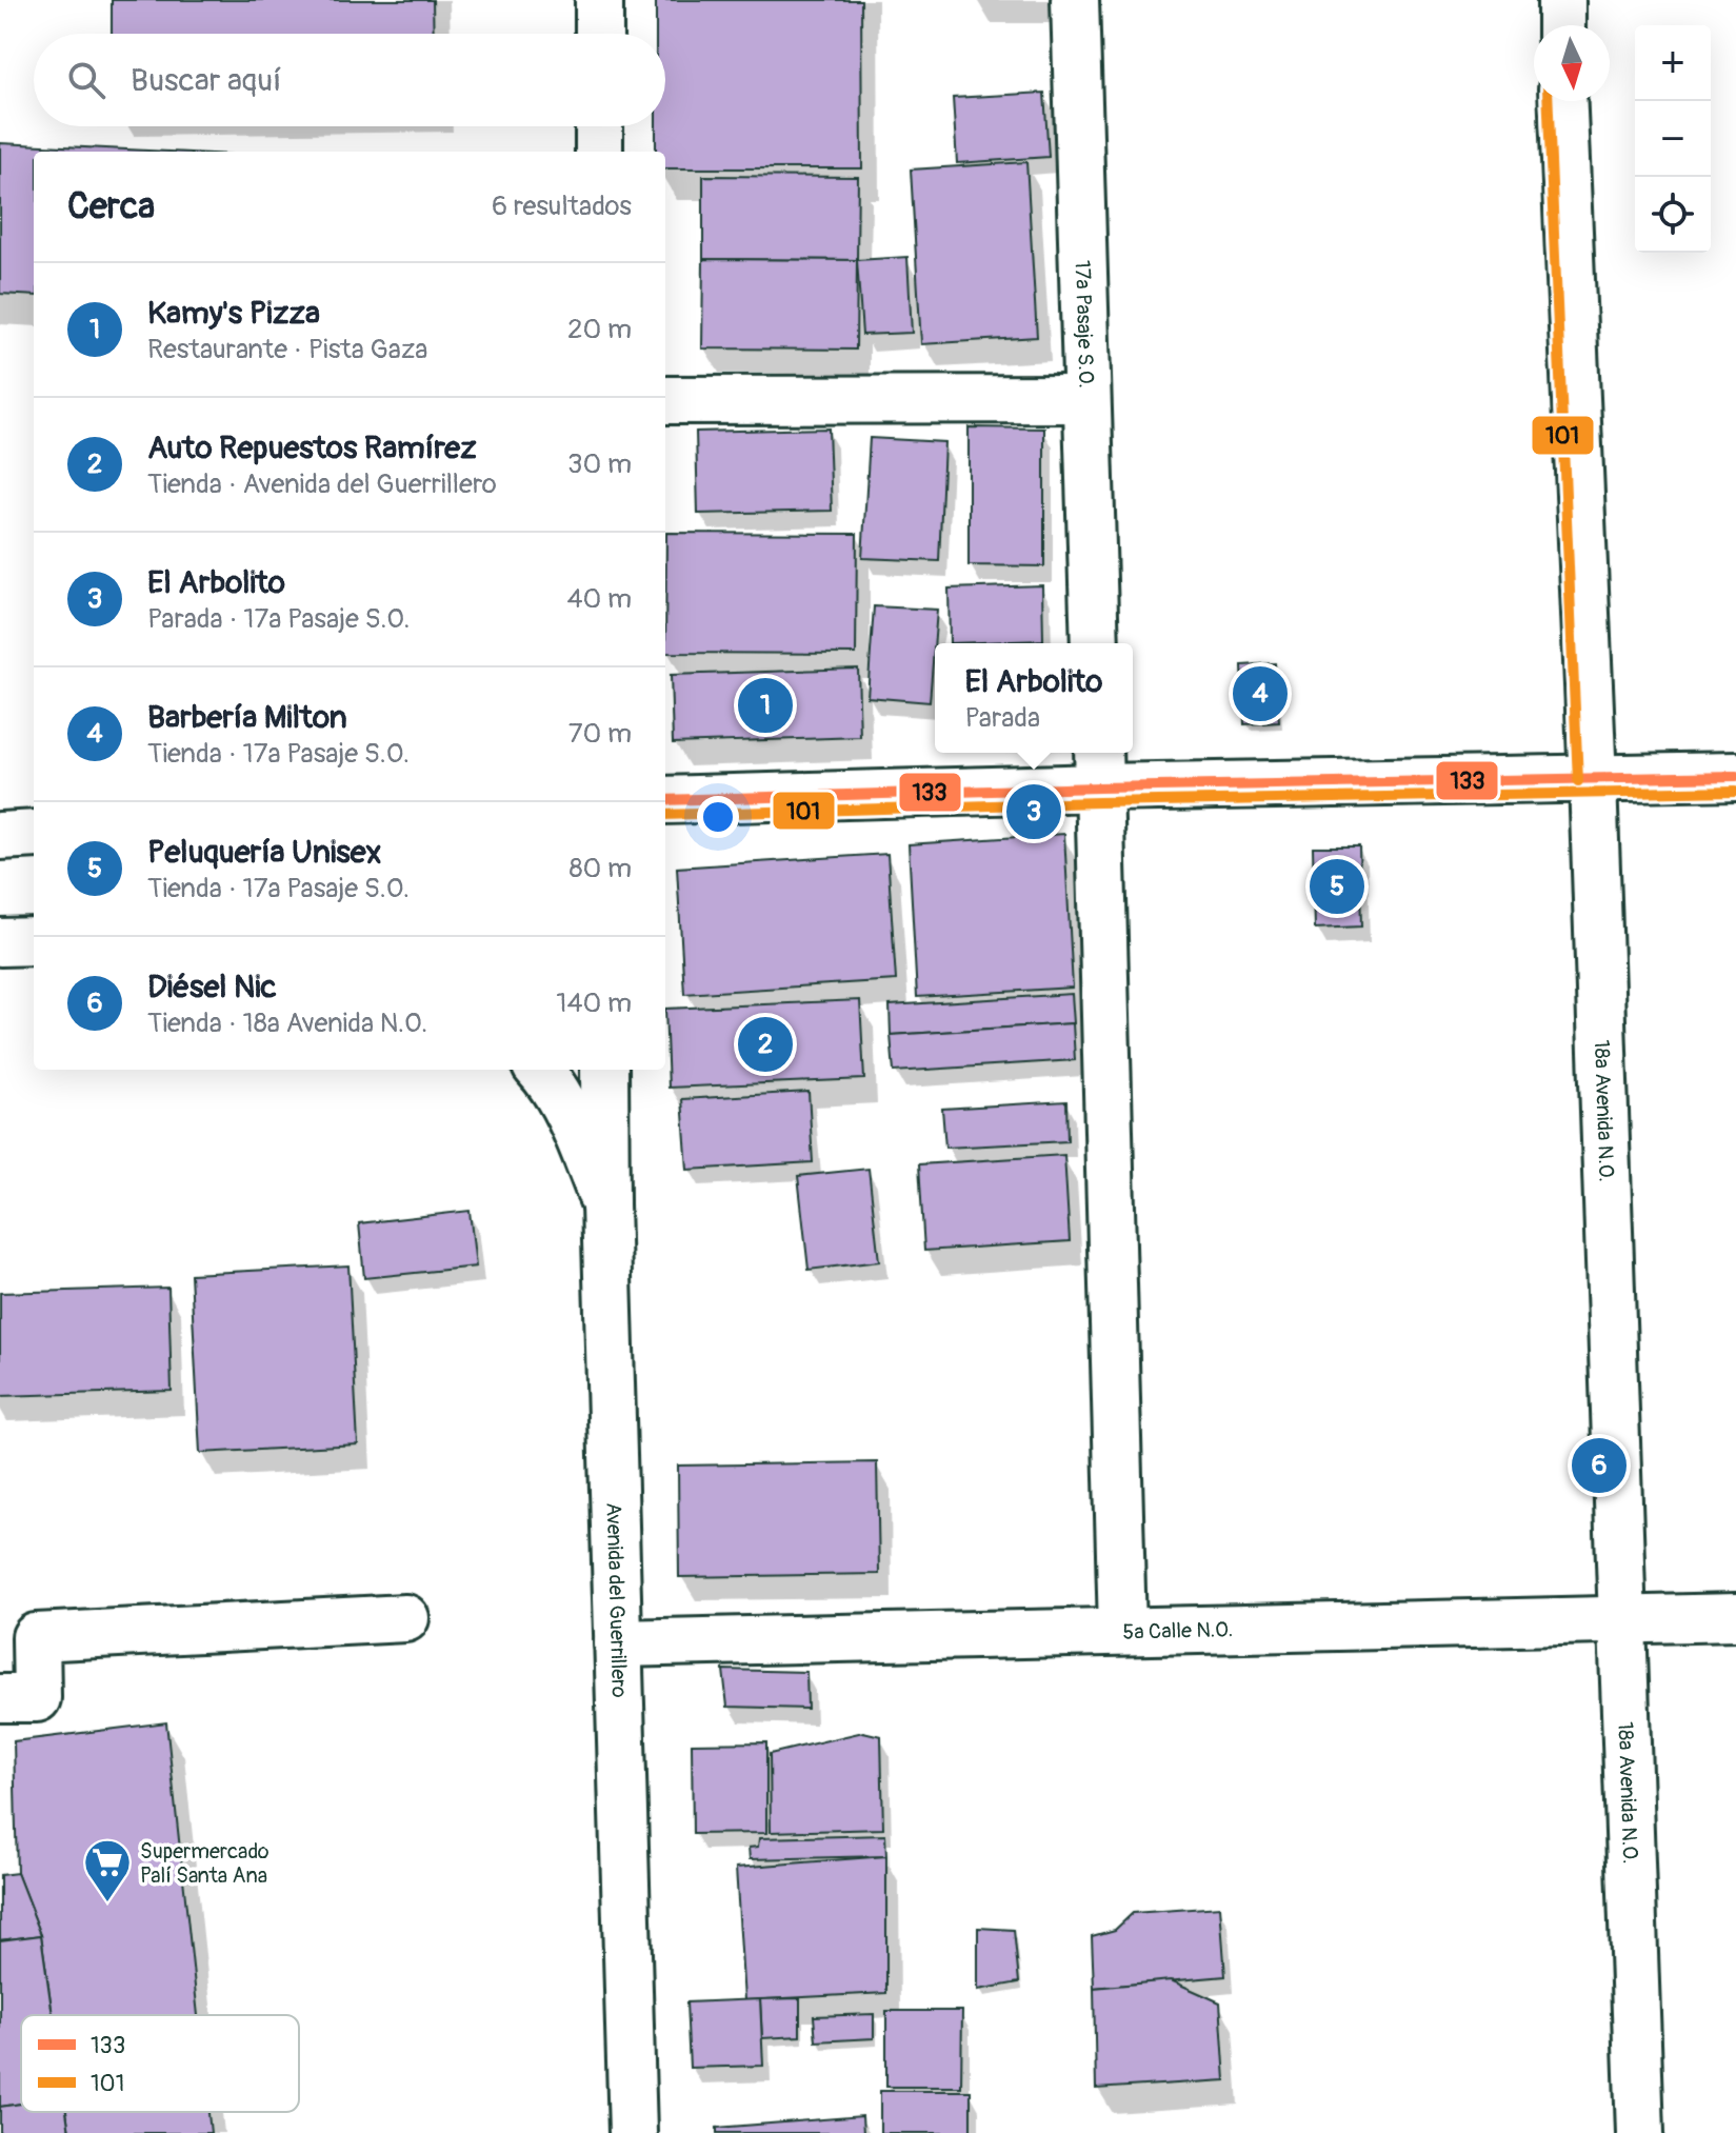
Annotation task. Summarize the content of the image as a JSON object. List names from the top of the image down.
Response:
{
  "streets": {
    "street": [
      "17a Pasaje S.O.",
      "18a Avenida N.O.",
      "Avenida del Guerrillero",
      "5a Calle N.O."
    ]
  },
  "crossings": [
    ["18a Avenida N.O.", "5a Calle N.O."],
    ["Avenida del Guerrillero", "5a Calle N.O."]
  ],
  "places": {
    "supermarket": ["Supermercado Palí Santa Ana"]
  },
  "lines": ["transit line 101", "transit line 133"],
  "legend": ["133", "101"],
  "north": "bottom",
  "page": {
    "map_buttons": ["+", "−"],
    "search": "Buscar aquí",
    "heading": ["Cerca", "6 resultados"],
    "list": [
      {
        "mark": "1",
        "name": "Kamy's Pizza",
        "note": "Restaurante · Pista Gaza",
        "value": "20 m"
      },
      {
        "mark": "2",
        "name": "Auto Repuestos Ramírez",
        "note": "Tienda · Avenida del Guerrillero",
        "value": "30 m"
      },
      {
        "mark": "3",
        "name": "El Arbolito",
        "note": "Parada · 17a Pasaje S.O.",
        "value": "40 m"
      },
      {
        "mark": "4",
        "name": "Barbería Milton",
        "note": "Tienda · 17a Pasaje S.O.",
        "value": "70 m"
      },
      {
        "mark": "5",
        "name": "Peluquería Unisex",
        "note": "Tienda · 17a Pasaje S.O.",
        "value": "80 m"
      },
      {
        "mark": "6",
        "name": "Diésel Nic",
        "note": "Tienda · 18a Avenida N.O.",
        "value": "140 m"
      }
    ],
    "popup": ["El Arbolito", "Parada"],
    "pins": [
      "4",
      "1",
      "3",
      "5",
      "2",
      "6"
    ]
  }
}
